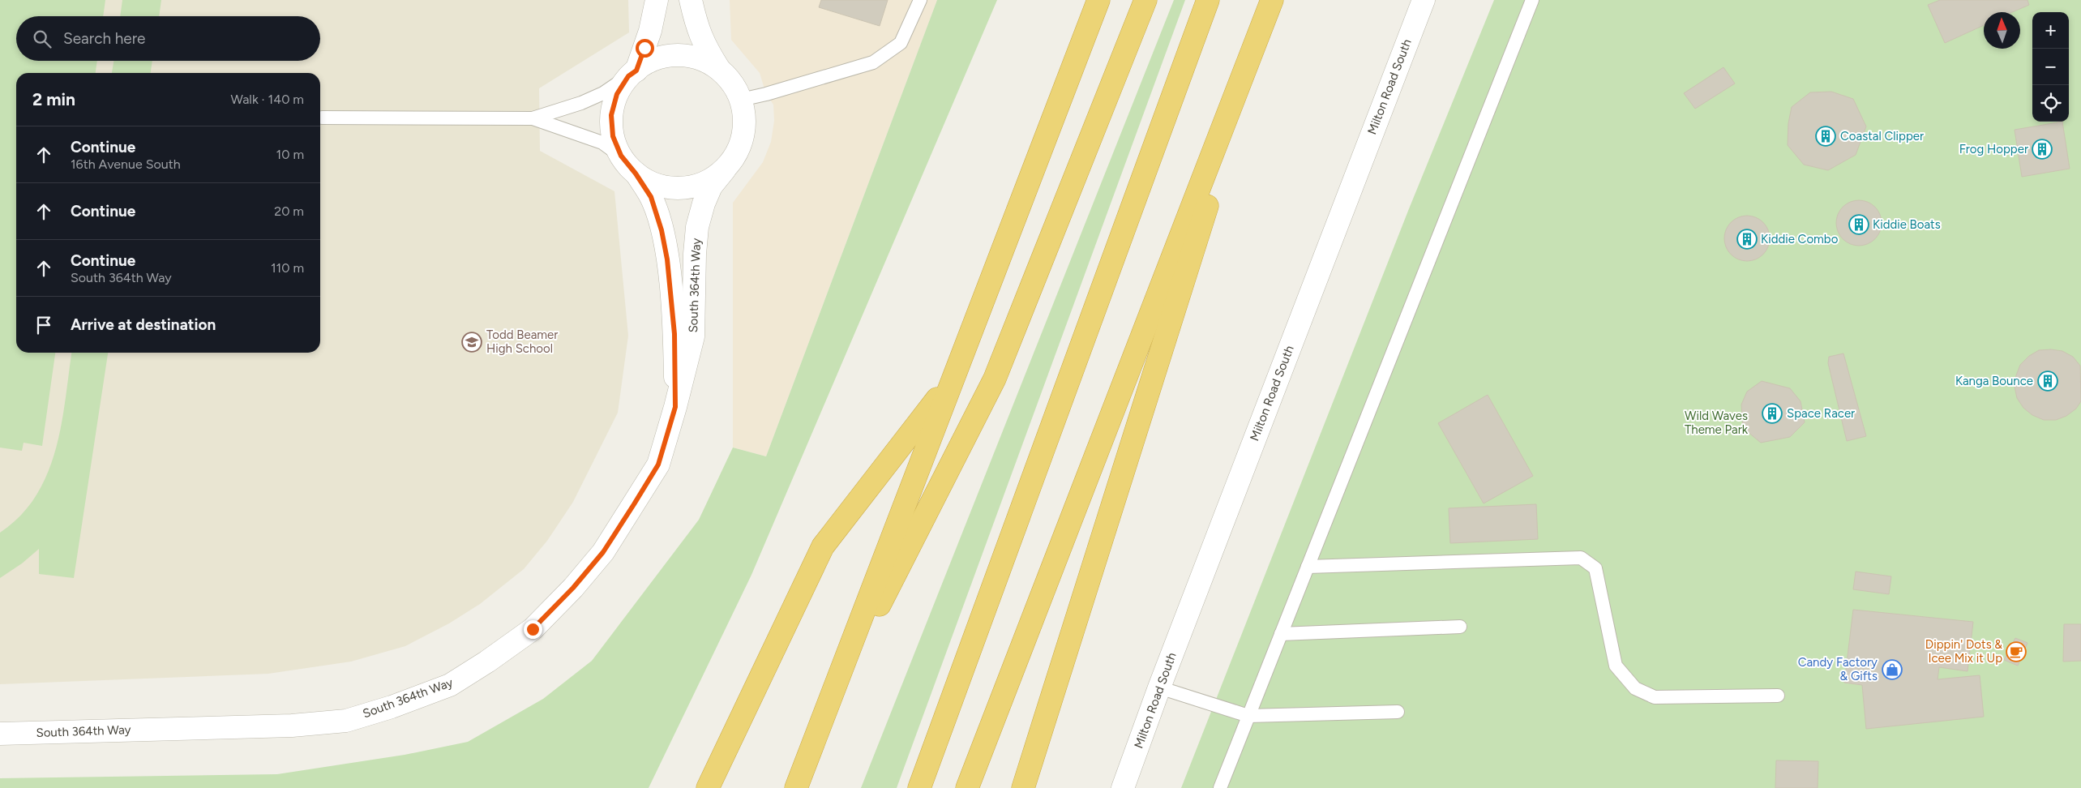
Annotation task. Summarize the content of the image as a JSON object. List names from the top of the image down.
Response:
{
  "streets": {
    "street": ["Milton Road South", "South 364th Way"]
  },
  "parks": ["Wild Waves Theme Park"],
  "places": {
    "building": [
      "Coastal Clipper",
      "Frog Hopper",
      "Kiddie Boats",
      "Kiddie Combo",
      "Kanga Bounce",
      "Space Racer"
    ],
    "school or university": ["Todd Beamer High School"],
    "cafe": ["Dippin' Dots & Icee Mix it Up"],
    "shop": ["Candy Factory & Gifts"]
  },
  "north": "top",
  "page": {
    "map_buttons": ["+", "−"],
    "search": "Search here",
    "heading": ["2 min", "Walk · 140 m"],
    "list": [
      ["Continue", "16th Avenue South", "10 m"],
      ["Continue", "20 m"],
      ["Continue", "South 364th Way", "110 m"],
      "Arrive at destination"
    ]
  }
}
